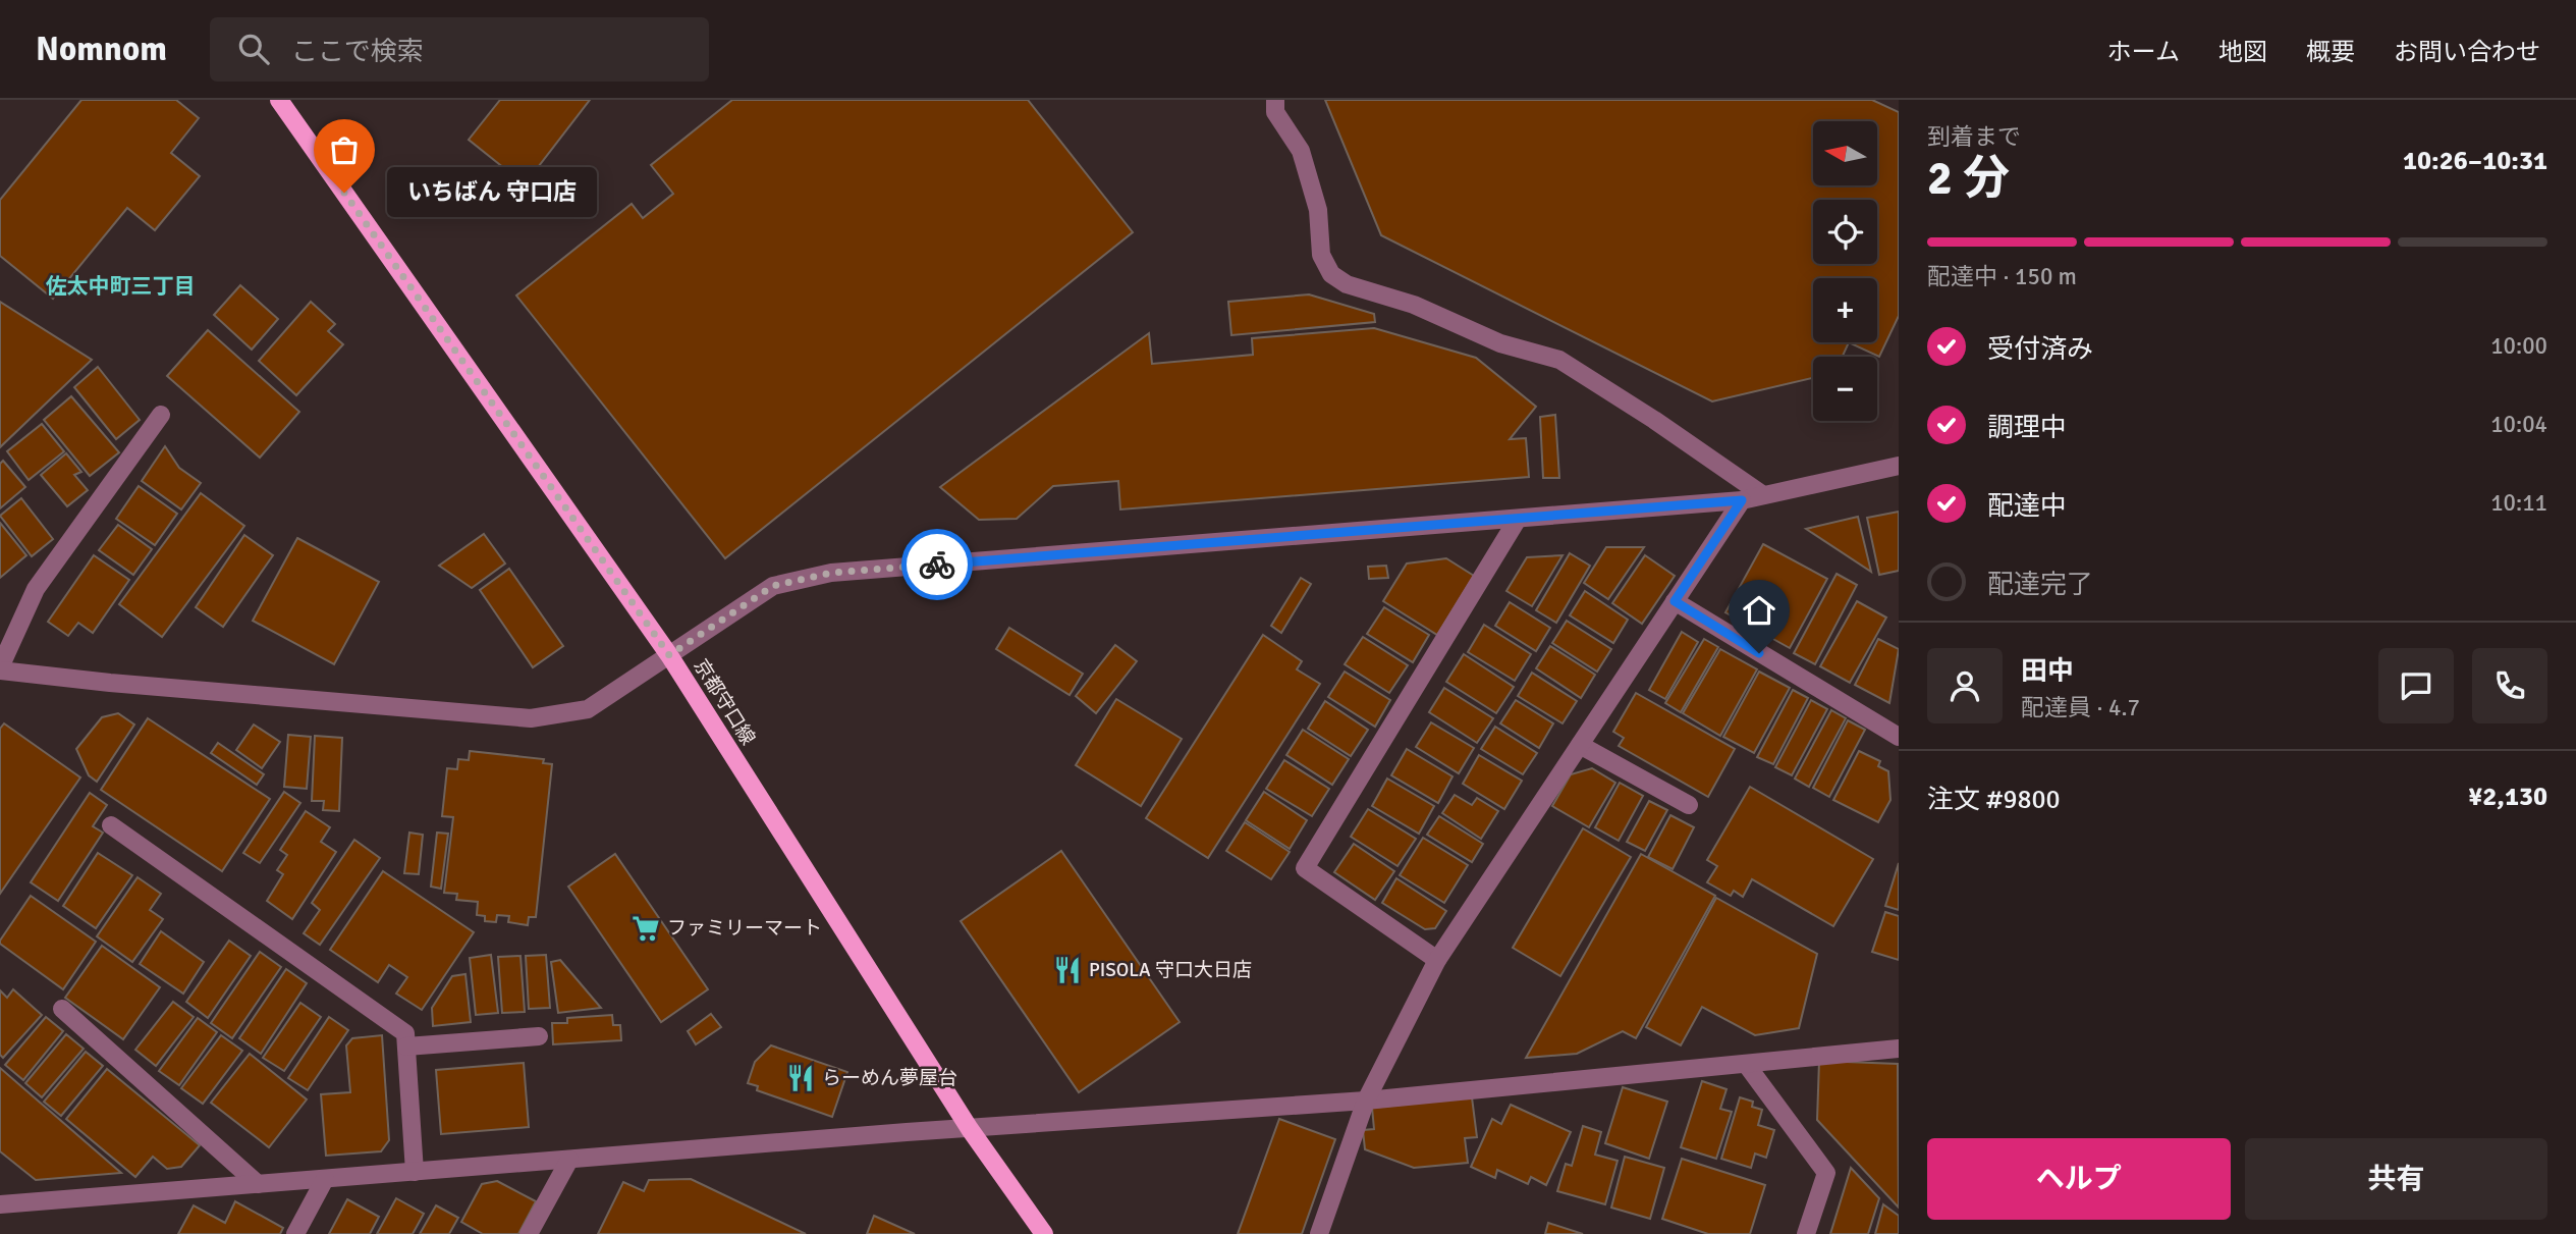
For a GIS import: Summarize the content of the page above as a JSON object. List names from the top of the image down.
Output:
{
  "streets": {
    "main road": ["京都守口線"]
  },
  "districts": ["佐太中町三丁目"],
  "places": {
    "other": ["いちばん 守口店"],
    "supermarket": ["ファミリーマート"],
    "restaurant": ["PISOLA 守口大日店", "らーめん夢屋台"]
  },
  "north": "left",
  "page": {
    "header": "Nomnom",
    "search": "ここで検索",
    "nav": [
      "ホーム",
      "地図",
      "概要",
      "お問い合わせ"
    ],
    "heading": ["2 分", "到着まで", "10:26–10:31"],
    "panel": [
      "田中",
      "配達員 · 4.7",
      "注文 #9800",
      "¥2,130"
    ],
    "map_buttons": ["+", "−"],
    "bubble": "いちばん 守口店",
    "bar": "配達中 · 150 m",
    "list": [
      ["受付済み", "10:00"],
      ["調理中", "10:04"],
      ["配達中", "10:11"],
      "配達完了"
    ],
    "buttons": ["ヘルプ", "共有"]
  }
}
